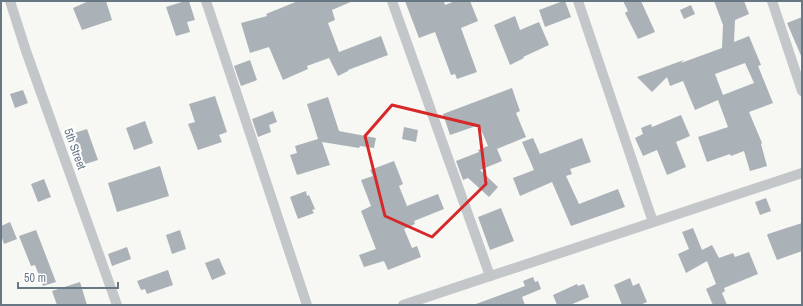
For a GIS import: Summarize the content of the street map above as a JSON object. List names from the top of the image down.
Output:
{
  "streets": {
    "street": ["5th Street"]
  },
  "scale_bar": "50 m"
}
